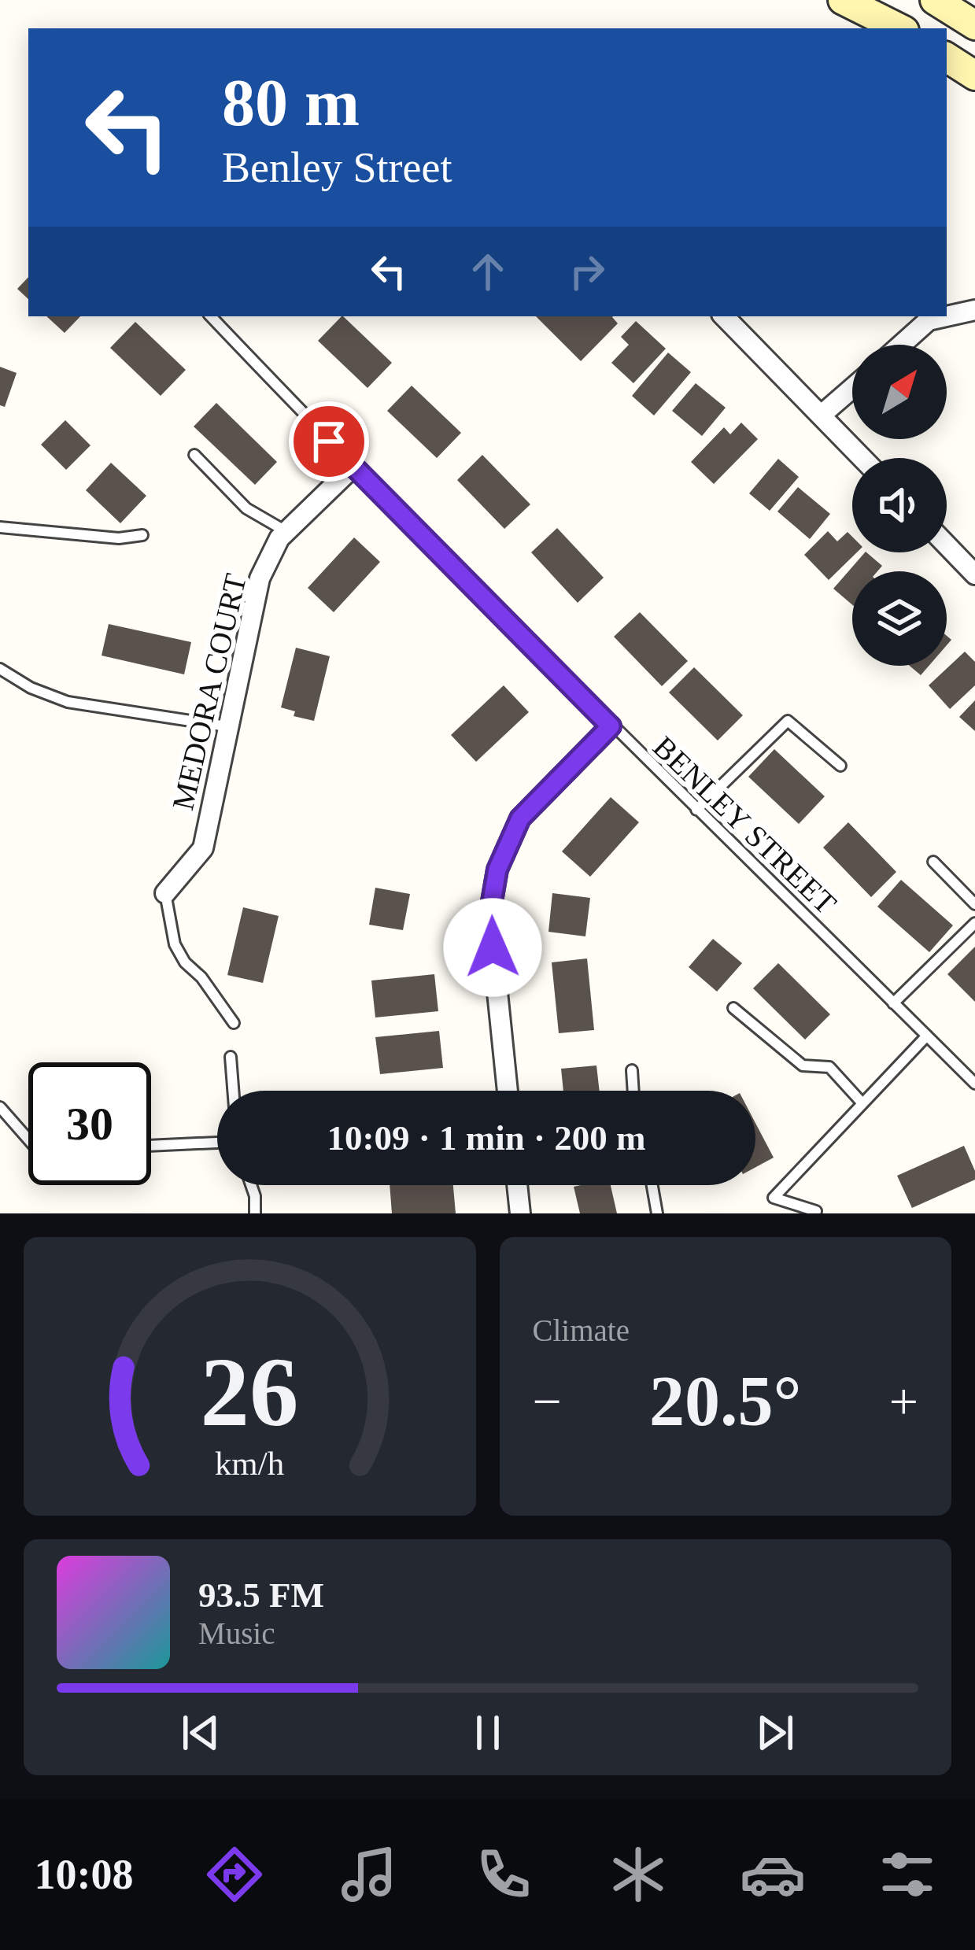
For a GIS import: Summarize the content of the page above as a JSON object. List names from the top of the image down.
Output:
{
  "streets": {
    "street": ["MEDORA COURT"],
    "lane": ["BENLEY STREET"]
  },
  "crossings": [
    ["MEDORA COURT", "BENLEY STREET"]
  ],
  "north": "top right",
  "page": {
    "turn": ["80 m", "Benley Street"],
    "limit": "30",
    "trip": "10:09 · 1 min · 200 m",
    "tile": "Climate",
    "heat": ["−", "20.5°", "+"],
    "song": ["93.5 FM", "Music"],
    "tabs": "10:08",
    "gauge": ["26", "km/h"]
  }
}
